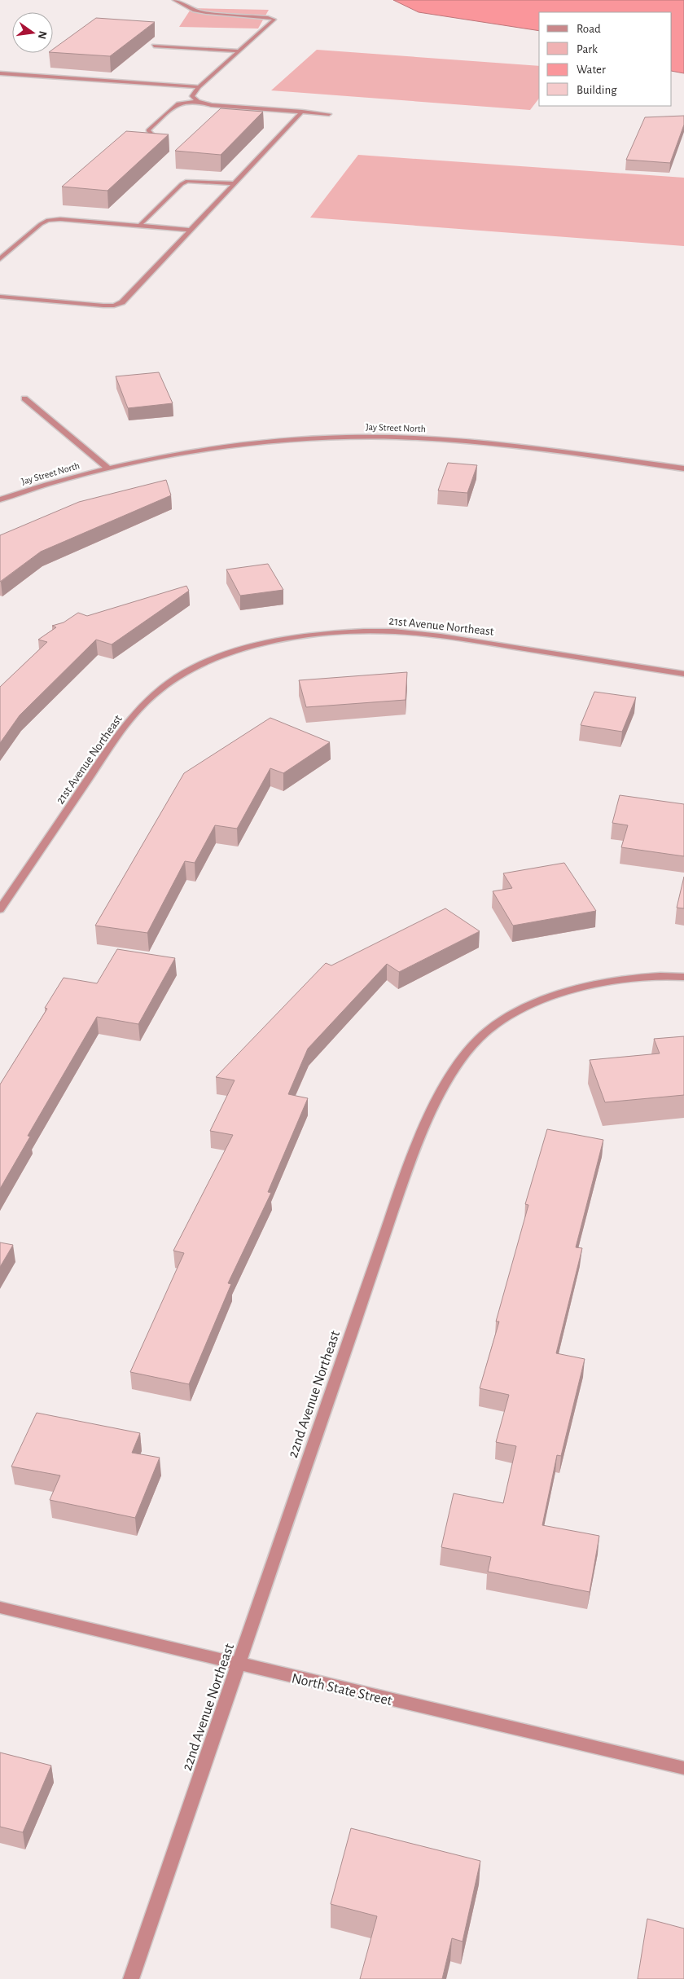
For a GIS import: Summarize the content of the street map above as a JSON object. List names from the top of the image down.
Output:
{
  "streets": {
    "street": [
      "Jay Street North",
      "21st Avenue Northeast",
      "22nd Avenue Northeast",
      "North State Street"
    ]
  },
  "crossings": [
    ["22nd Avenue Northeast", "North State Street"]
  ],
  "legend": [
    "Road",
    "Park",
    "Water",
    "Building"
  ],
  "north": "right"
}
